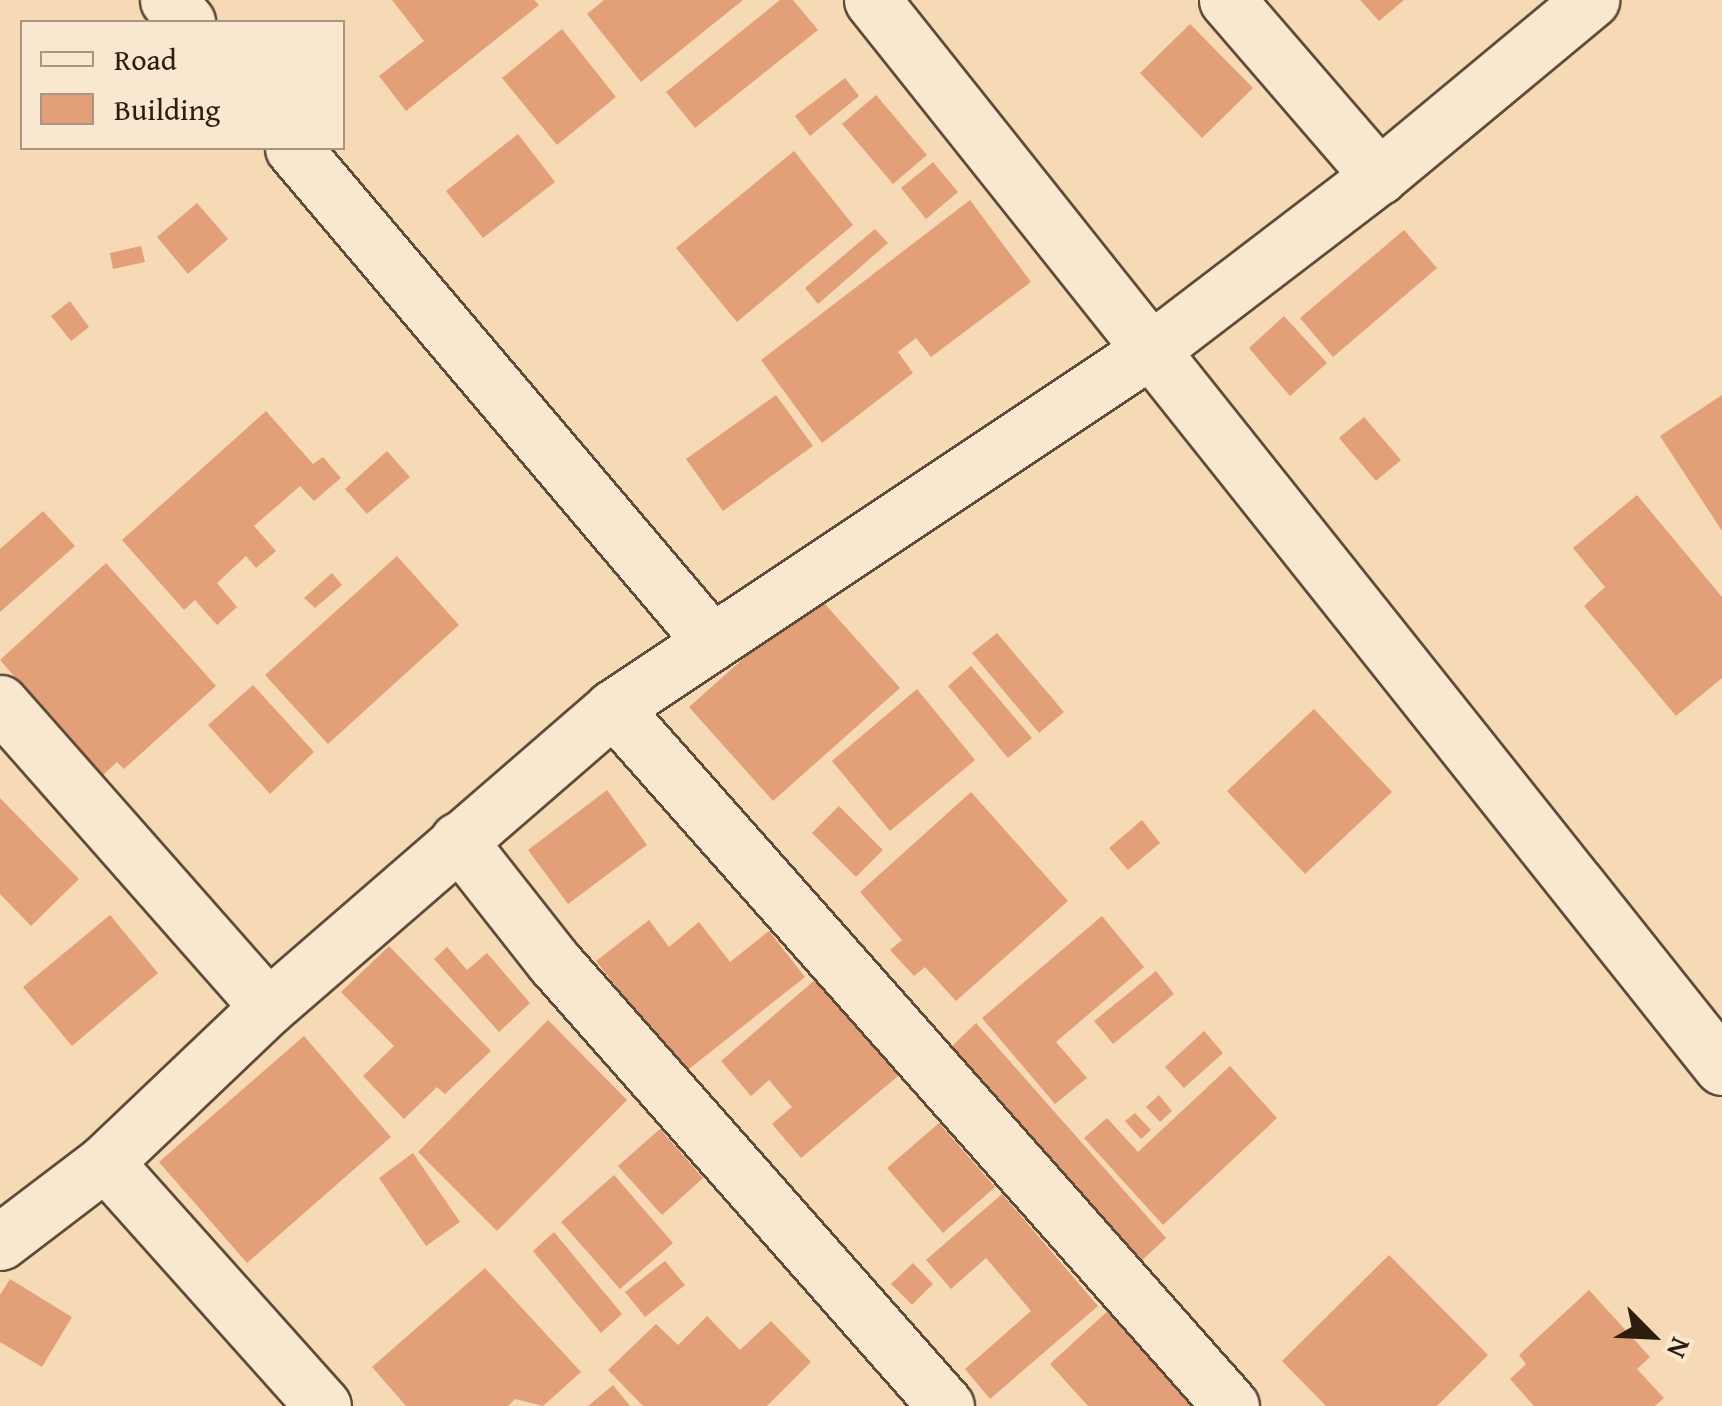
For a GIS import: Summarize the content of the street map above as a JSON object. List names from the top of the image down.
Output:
{
  "legend": ["Road", "Building"],
  "north": "bottom right"
}
